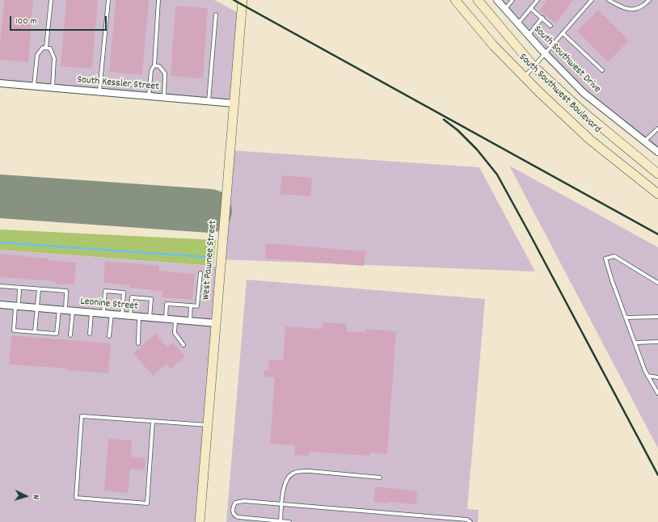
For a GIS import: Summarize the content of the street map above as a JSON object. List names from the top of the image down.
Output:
{
  "streets": {
    "main road": ["South Southwest Boulevard", "West Pawnee Street"],
    "street": ["South Southwest Drive", "South Kessler Street", "Leonine Street"]
  },
  "crossings": [
    ["South Kessler Street", "West Pawnee Street"],
    ["West Pawnee Street", "Leonine Street"]
  ],
  "scale_bar": "100 m",
  "north": "right"
}
